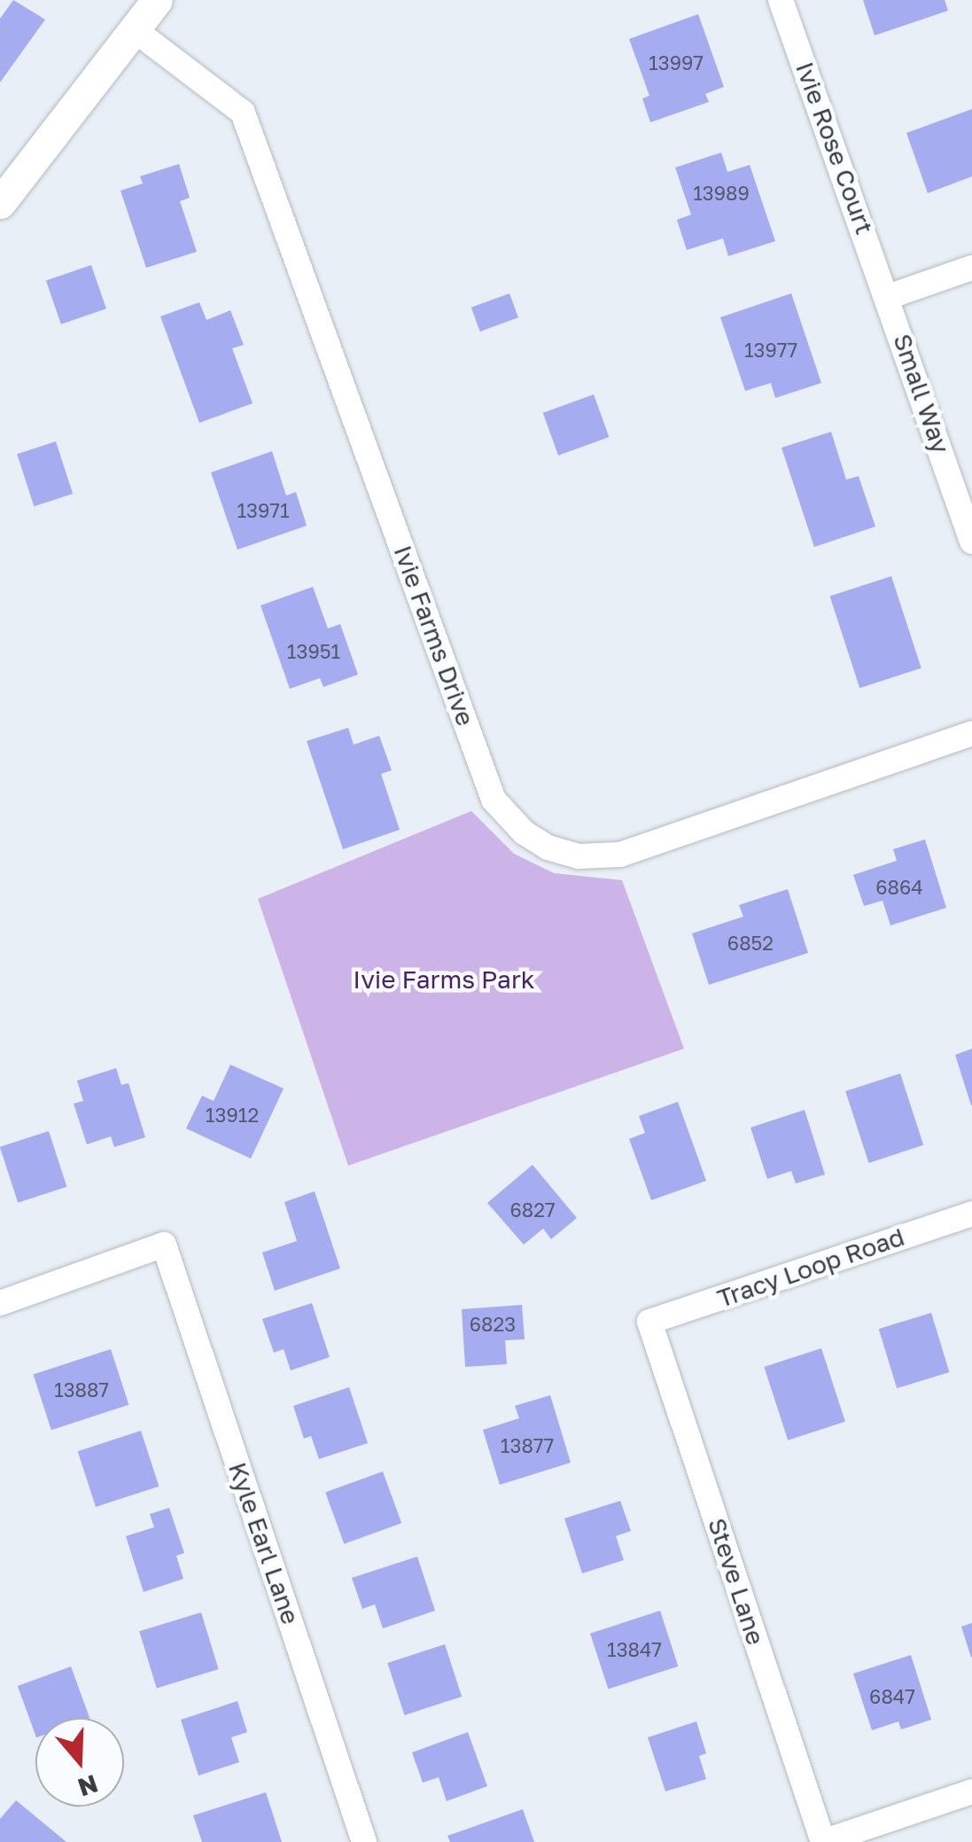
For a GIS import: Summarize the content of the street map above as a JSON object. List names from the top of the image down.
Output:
{
  "streets": {
    "street": [
      "Ivie Rose Court",
      "Small Way",
      "Ivie Farms Drive",
      "Tracy Loop Road",
      "Kyle Earl Lane",
      "Steve Lane"
    ]
  },
  "crossings": [
    ["Ivie Rose Court", "Small Way"],
    ["Tracy Loop Road", "Steve Lane"]
  ],
  "parks": ["Ivie Farms Park"],
  "house_numbers": [
    "13997",
    "13989",
    "13977",
    "13971",
    "13951",
    "6864",
    "6852",
    "13912",
    "6827",
    "6823",
    "13887",
    "13877",
    "13847",
    "6847"
  ],
  "north": "bottom"
}
